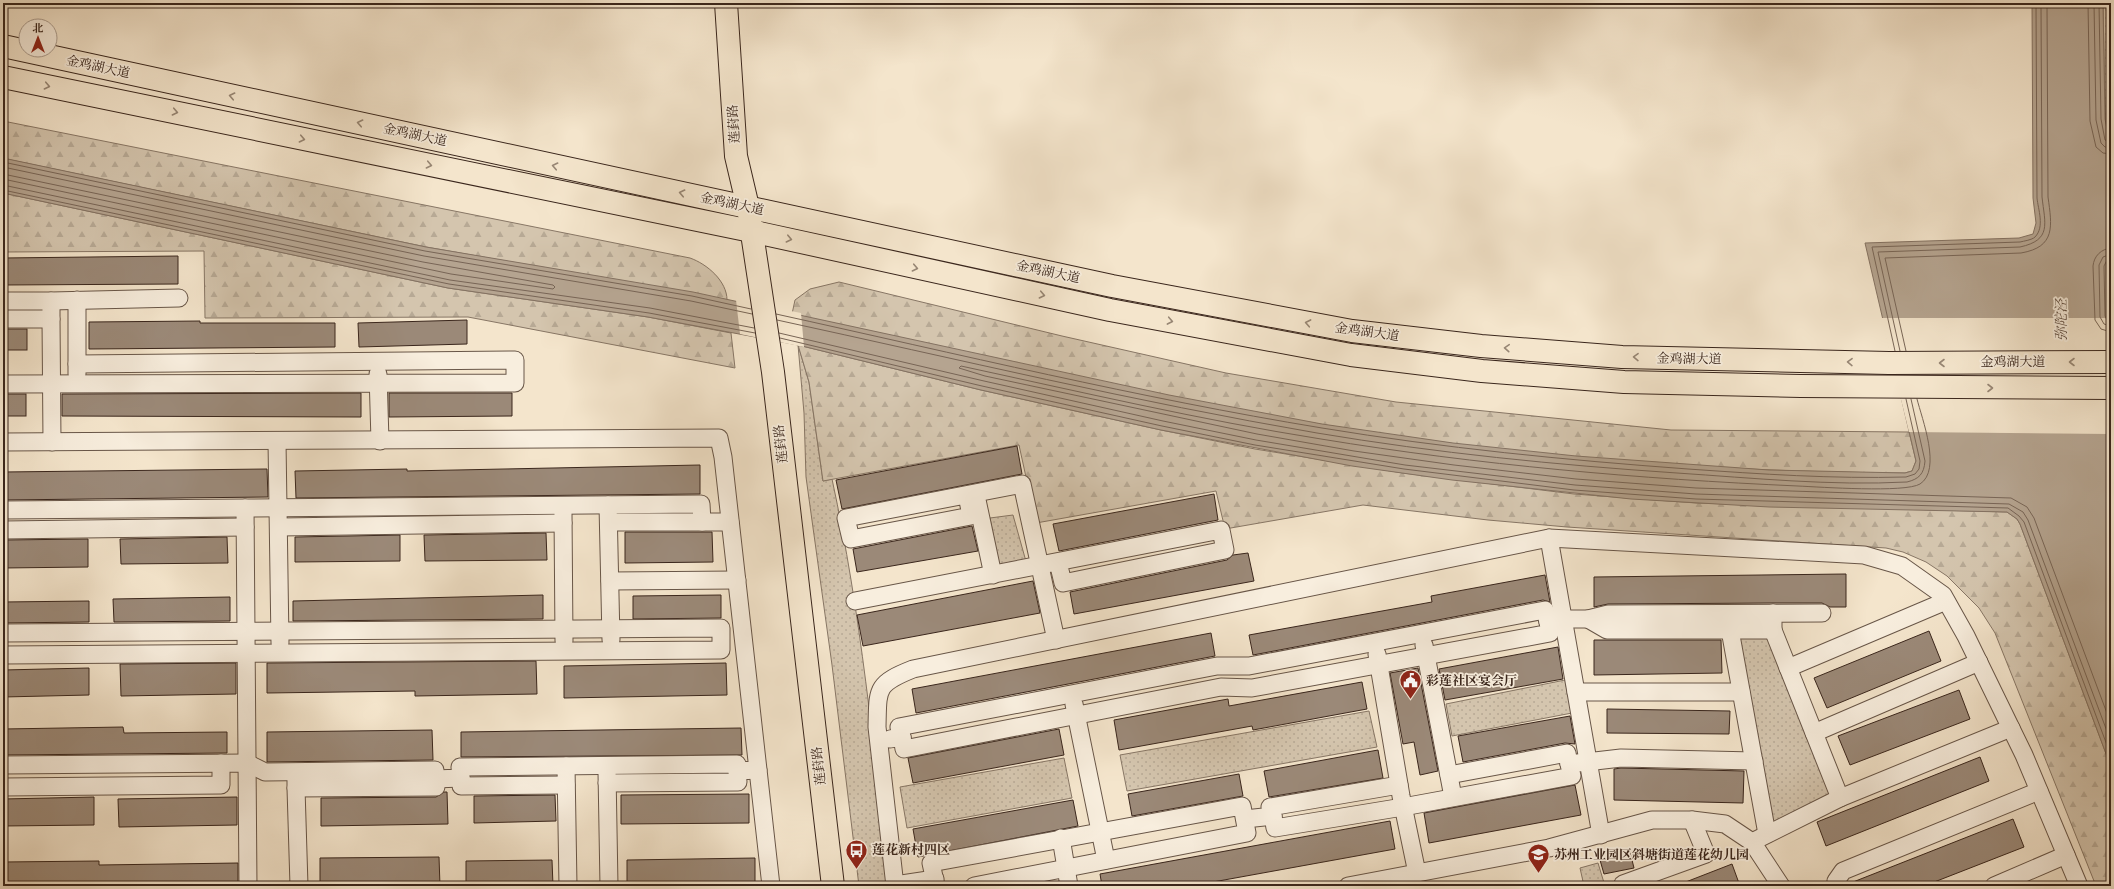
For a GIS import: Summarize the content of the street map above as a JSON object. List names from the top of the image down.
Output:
{
  "streets": {
    "main road": ["金鸡湖大道", "莲葑路"]
  },
  "crossings": [
    ["金鸡湖大道", "莲葑路"]
  ],
  "water": ["弥陀泾"],
  "places": {
    "public building": ["彩莲社区宴会厅"],
    "bus stop": ["莲花新村四区"],
    "school or university": ["苏州工业园区斜塘街道莲花幼儿园"]
  },
  "north": "top"
}
